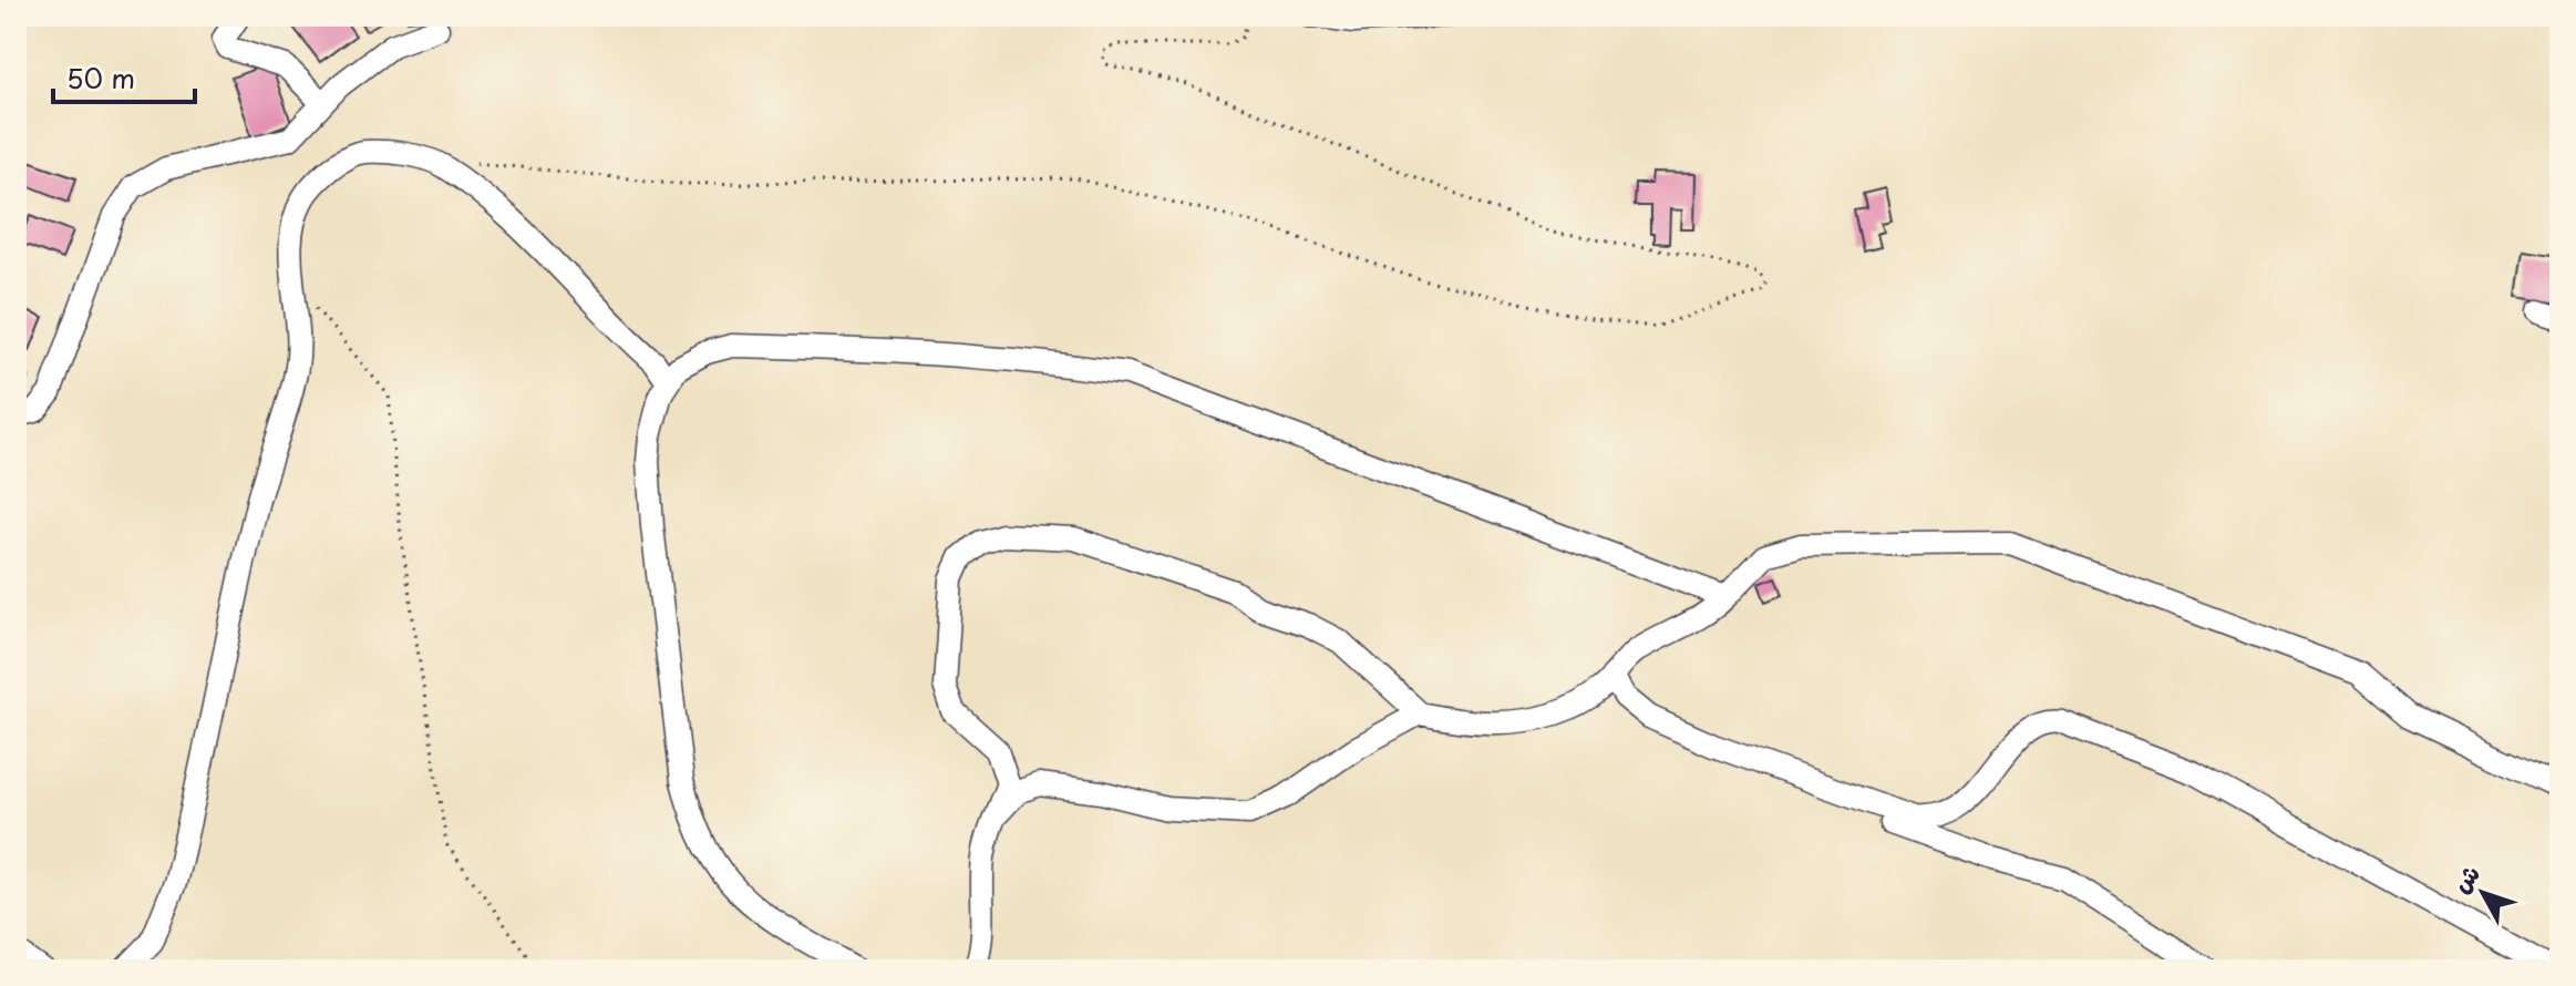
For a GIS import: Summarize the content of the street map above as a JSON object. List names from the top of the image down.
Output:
{
  "scale_bar": "50 m",
  "north": "top left"
}
